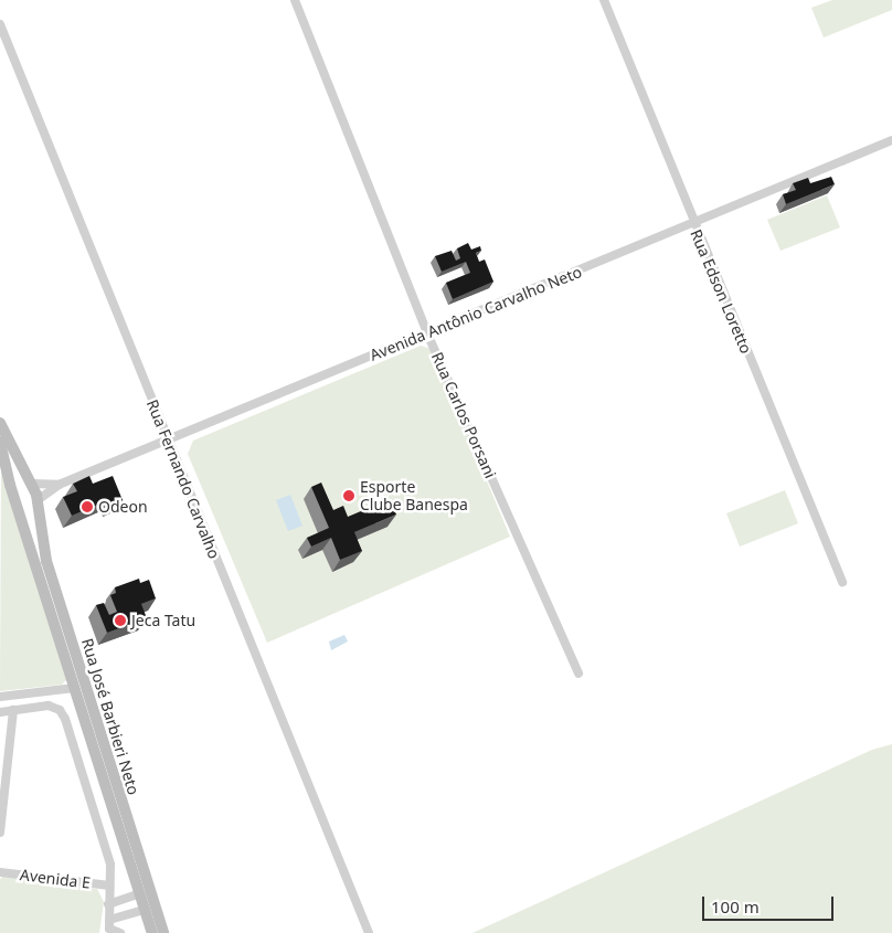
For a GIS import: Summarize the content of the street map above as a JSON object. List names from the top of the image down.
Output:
{
  "streets": {
    "main road": ["Rua José Barbieri Neto"],
    "street": [
      "Rua Edson Loretto",
      "Avenida Antônio Carvalho Neto",
      "Rua Carlos Porsani",
      "Rua Fernando Carvalho",
      "Avenida E"
    ]
  },
  "crossings": [
    ["Rua Edson Loretto", "Avenida Antônio Carvalho Neto"],
    ["Avenida Antônio Carvalho Neto", "Rua Carlos Porsani"],
    ["Avenida Antônio Carvalho Neto", "Rua Fernando Carvalho"]
  ],
  "places": ["Esporte Clube Banespa", "Odeon", "Jeca Tatu"],
  "scale_bar": "100 m"
}
